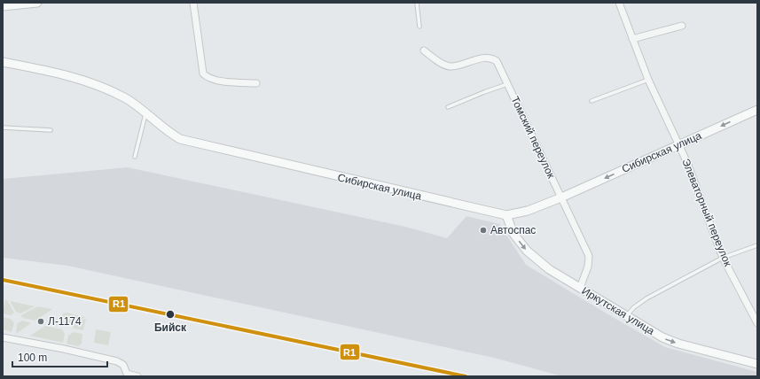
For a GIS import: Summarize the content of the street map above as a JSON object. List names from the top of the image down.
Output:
{
  "streets": {
    "street": [
      "Томский переулок",
      "Сибирская улица",
      "Элеваторный переулок",
      "Иркутская улица"
    ]
  },
  "crossings": [
    ["Томский переулок", "Сибирская улица"],
    ["Томский переулок", "Иркутская улица"],
    ["Сибирская улица", "Элеваторный переулок"],
    ["Сибирская улица", "Иркутская улица"]
  ],
  "one_way": ["Иркутская улица"],
  "places": ["Автоспас", "Бийск", "Л-1174"],
  "lines": ["transit line R1"],
  "scale_bar": "100 m"
}
